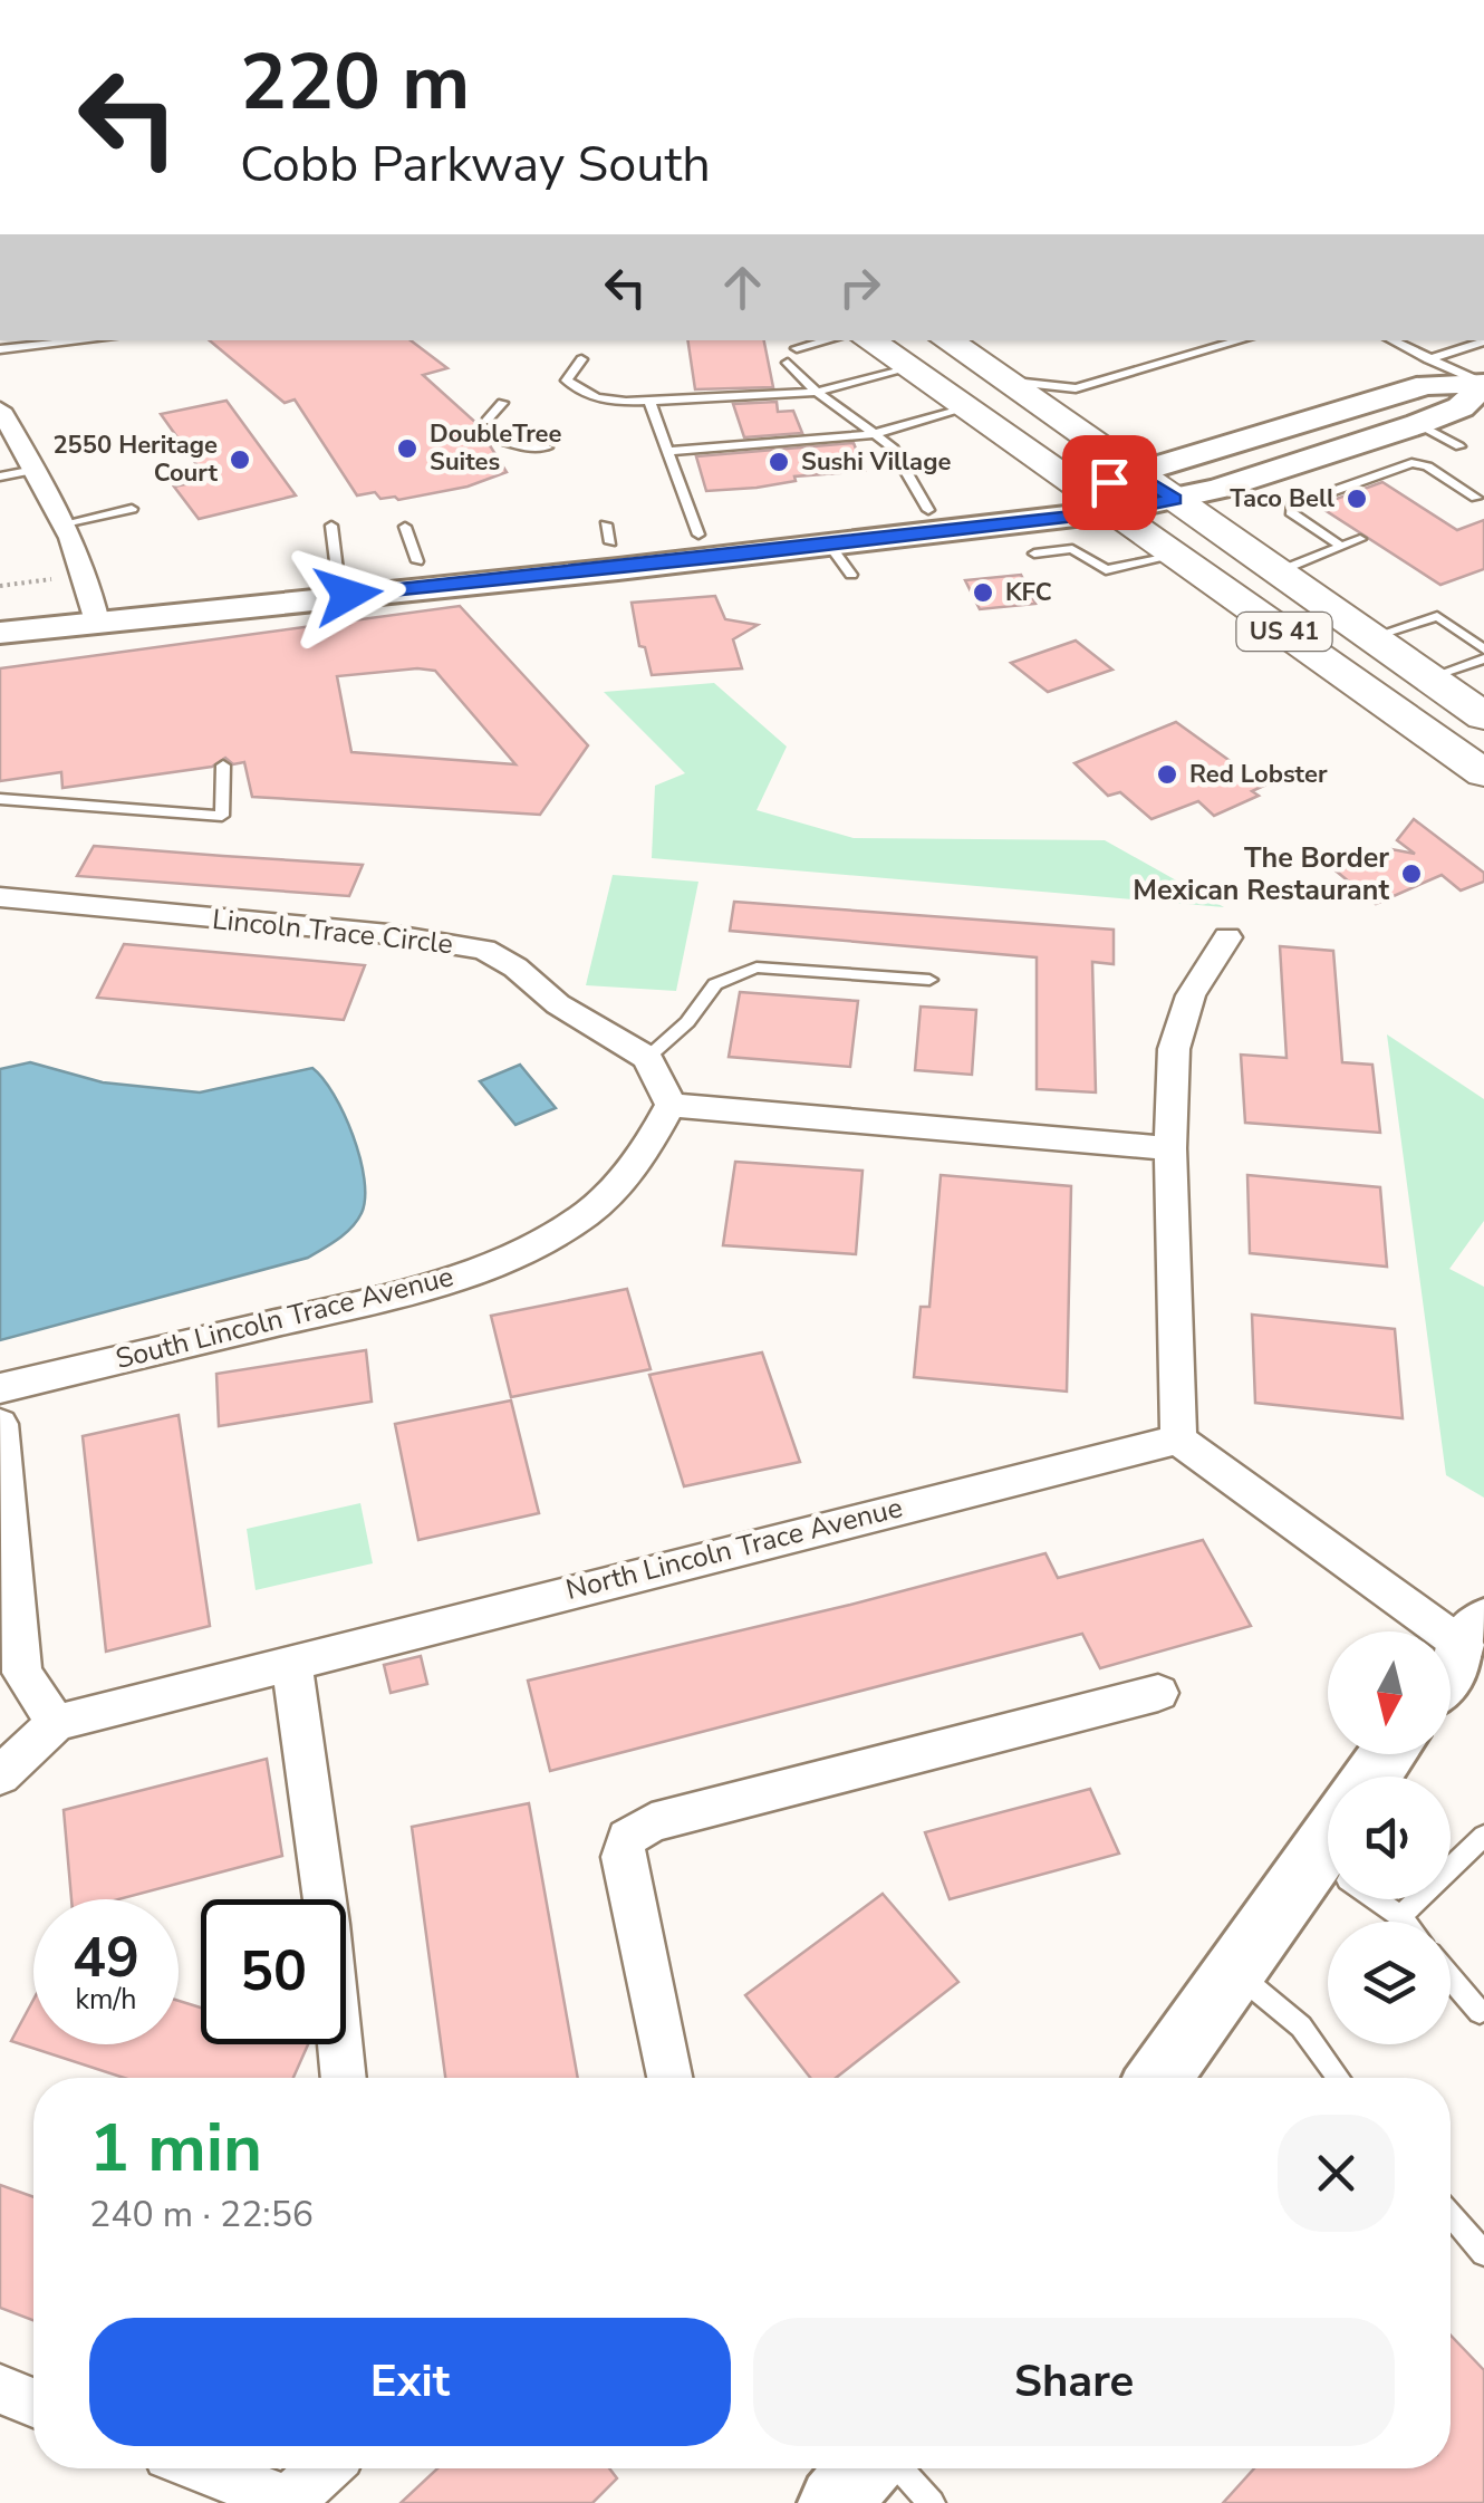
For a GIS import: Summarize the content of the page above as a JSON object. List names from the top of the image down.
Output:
{
  "streets": {
    "main road": ["US 41"],
    "street": ["Lincoln Trace Circle", "South Lincoln Trace Avenue", "North Lincoln Trace Avenue"]
  },
  "places": [
    "DoubleTree Suites",
    "2550 Heritage Court",
    "Sushi Village",
    "Taco Bell",
    "KFC",
    "Red Lobster",
    "The Border Mexican Restaurant"
  ],
  "north": "bottom",
  "page": {
    "turn": ["220 m", "Cobb Parkway South"],
    "speed": "49 km/h",
    "limit": "50",
    "heading": ["1 min", "240 m · 22:56"],
    "buttons": ["Exit", "Share"]
  }
}
